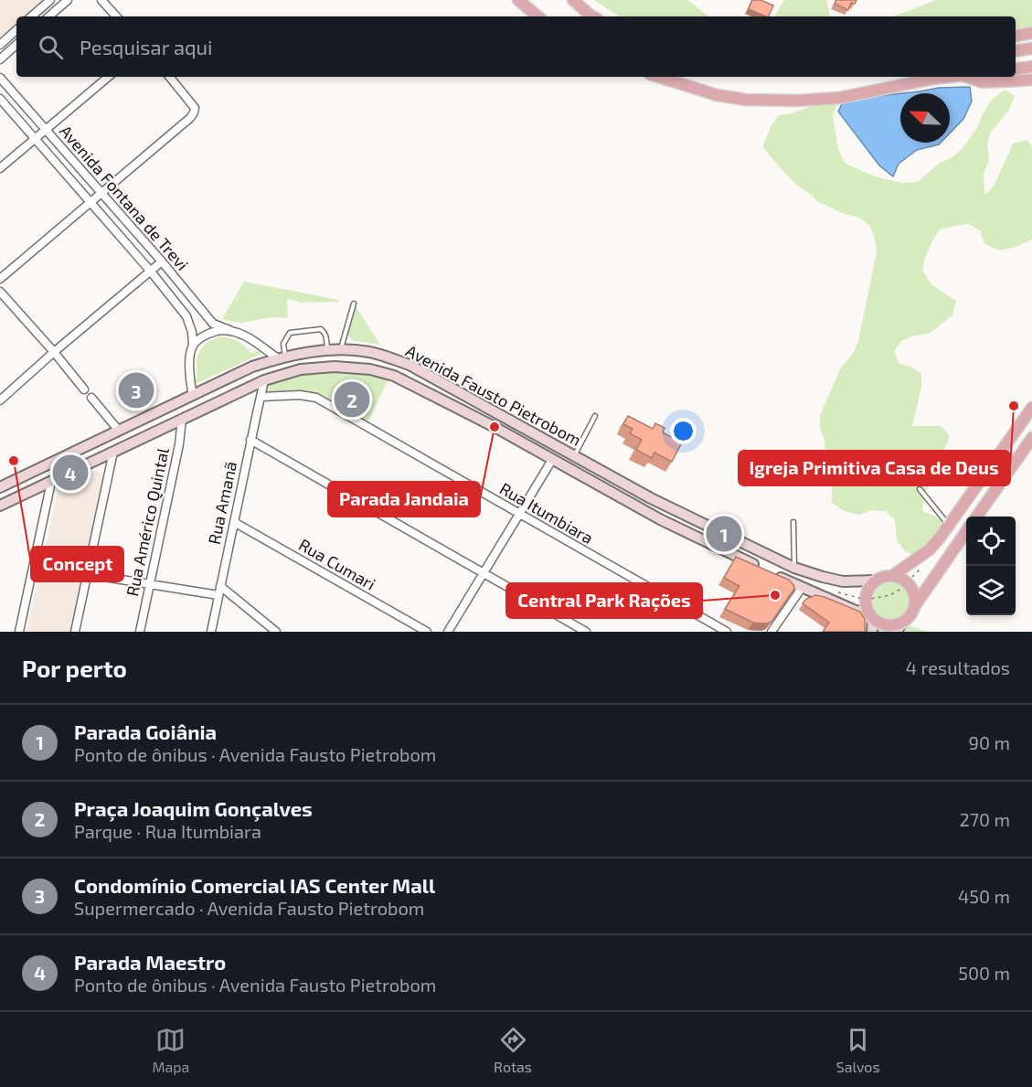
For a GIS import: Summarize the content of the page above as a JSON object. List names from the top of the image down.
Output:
{
  "streets": {
    "main road": ["Avenida Fausto Pietrobom"],
    "street": [
      "Avenida Fontana de Trevi",
      "Rua Amanã",
      "Rua Itumbiara",
      "Rua Américo Quintal",
      "Rua Cumari"
    ]
  },
  "crossings": [
    ["Avenida Fontana de Trevi", "Avenida Fausto Pietrobom"],
    ["Avenida Fausto Pietrobom", "Rua Amanã"],
    ["Avenida Fausto Pietrobom", "Rua Américo Quintal"],
    ["Rua Amanã", "Rua Itumbiara"],
    ["Rua Amanã", "Rua Cumari"]
  ],
  "places": [
    "Igreja Primitiva Casa de Deus",
    "Parada Jandaia",
    "Concept",
    "Central Park Rações"
  ],
  "north": "top left",
  "page": {
    "search": "Pesquisar aqui",
    "pins": [
      "3",
      "2",
      "4",
      "1"
    ],
    "heading": ["Por perto", "4 resultados"],
    "list": [
      {
        "mark": "1",
        "name": "Parada Goiânia",
        "note": "Ponto de ônibus · Avenida Fausto Pietrobom",
        "value": "90 m"
      },
      {
        "mark": "2",
        "name": "Praça Joaquim Gonçalves",
        "note": "Parque · Rua Itumbiara",
        "value": "270 m"
      },
      {
        "mark": "3",
        "name": "Condomínio Comercial IAS Center Mall",
        "note": "Supermercado · Avenida Fausto Pietrobom",
        "value": "450 m"
      },
      {
        "mark": "4",
        "name": "Parada Maestro",
        "note": "Ponto de ônibus · Avenida Fausto Pietrobom",
        "value": "500 m"
      }
    ],
    "nav": ["Mapa", "Rotas", "Salvos"]
  }
}
